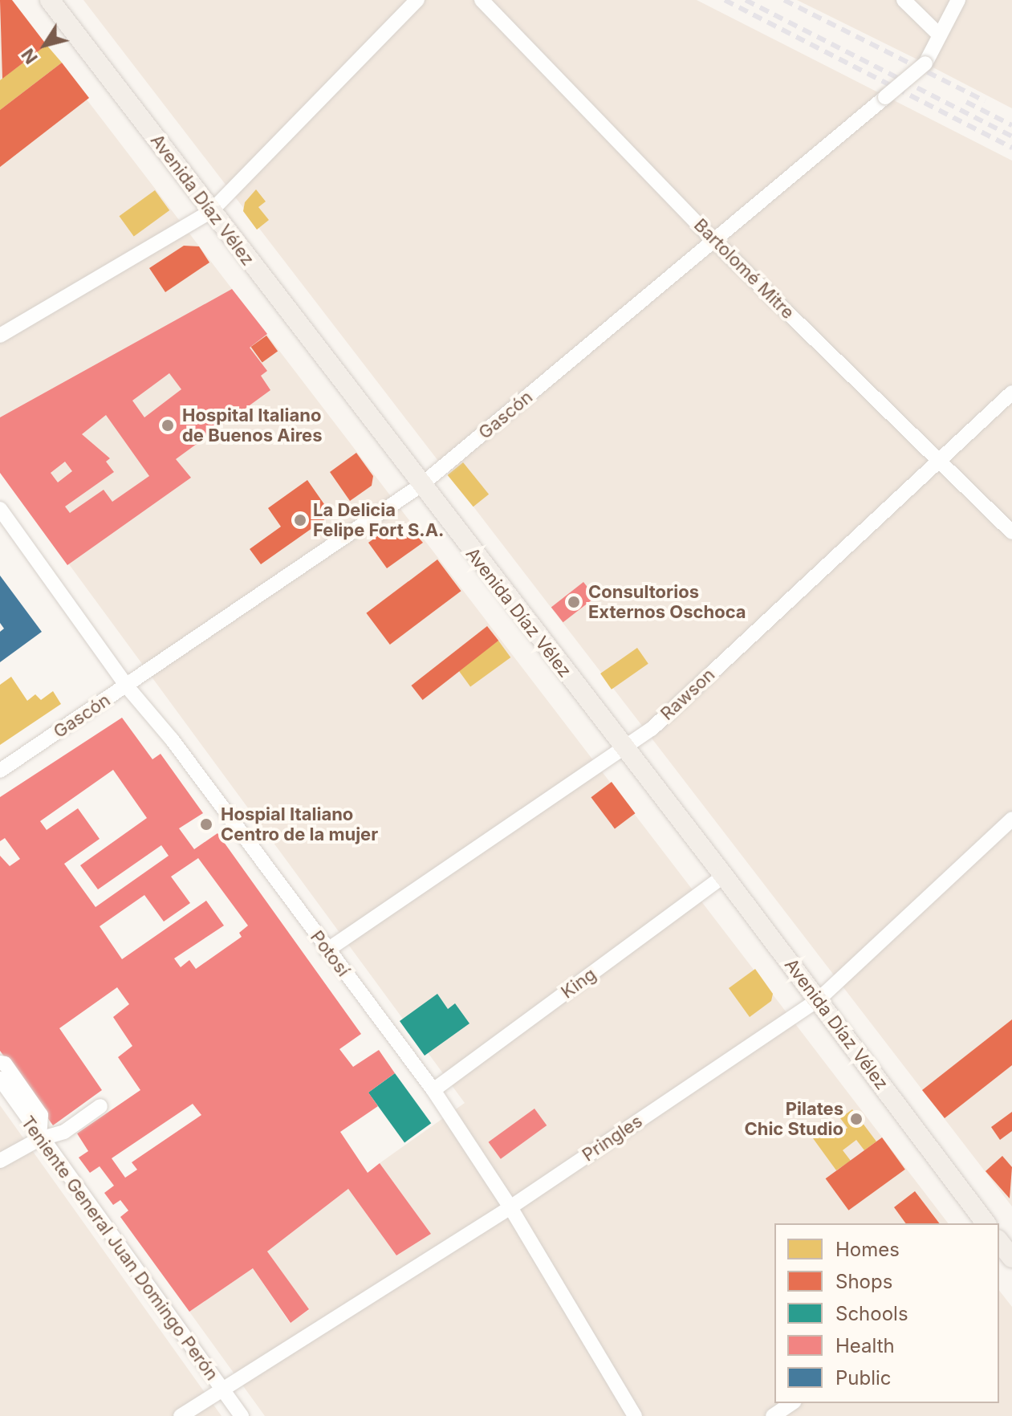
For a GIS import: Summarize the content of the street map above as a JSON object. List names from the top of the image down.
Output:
{
  "streets": {
    "main road": ["Avenida Díaz Vélez"],
    "street": [
      "Bartolomé Mitre",
      "Gascón",
      "Rawson",
      "Potosí",
      "King",
      "Pringles",
      "Teniente General Juan Domingo Perón"
    ]
  },
  "crossings": [
    ["Avenida Díaz Vélez", "Gascón"],
    ["Avenida Díaz Vélez", "Rawson"],
    ["Avenida Díaz Vélez", "King"],
    ["Avenida Díaz Vélez", "Pringles"],
    ["Bartolomé Mitre", "Gascón"],
    ["Bartolomé Mitre", "Rawson"],
    ["Gascón", "Potosí"],
    ["Rawson", "Potosí"],
    ["Potosí", "King"],
    ["Potosí", "Pringles"],
    ["Pringles", "Teniente General Juan Domingo Perón"]
  ],
  "places": [
    "Hospital Italiano de Buenos Aires",
    "La Delicia Felipe Fort S.A.",
    "Consultorios Externos Oschoca",
    "Hospial Italiano Centro de la mujer",
    "Pilates Chic Studio"
  ],
  "legend": [
    "Homes",
    "Shops",
    "Schools",
    "Health",
    "Public"
  ],
  "north": "bottom left"
}
